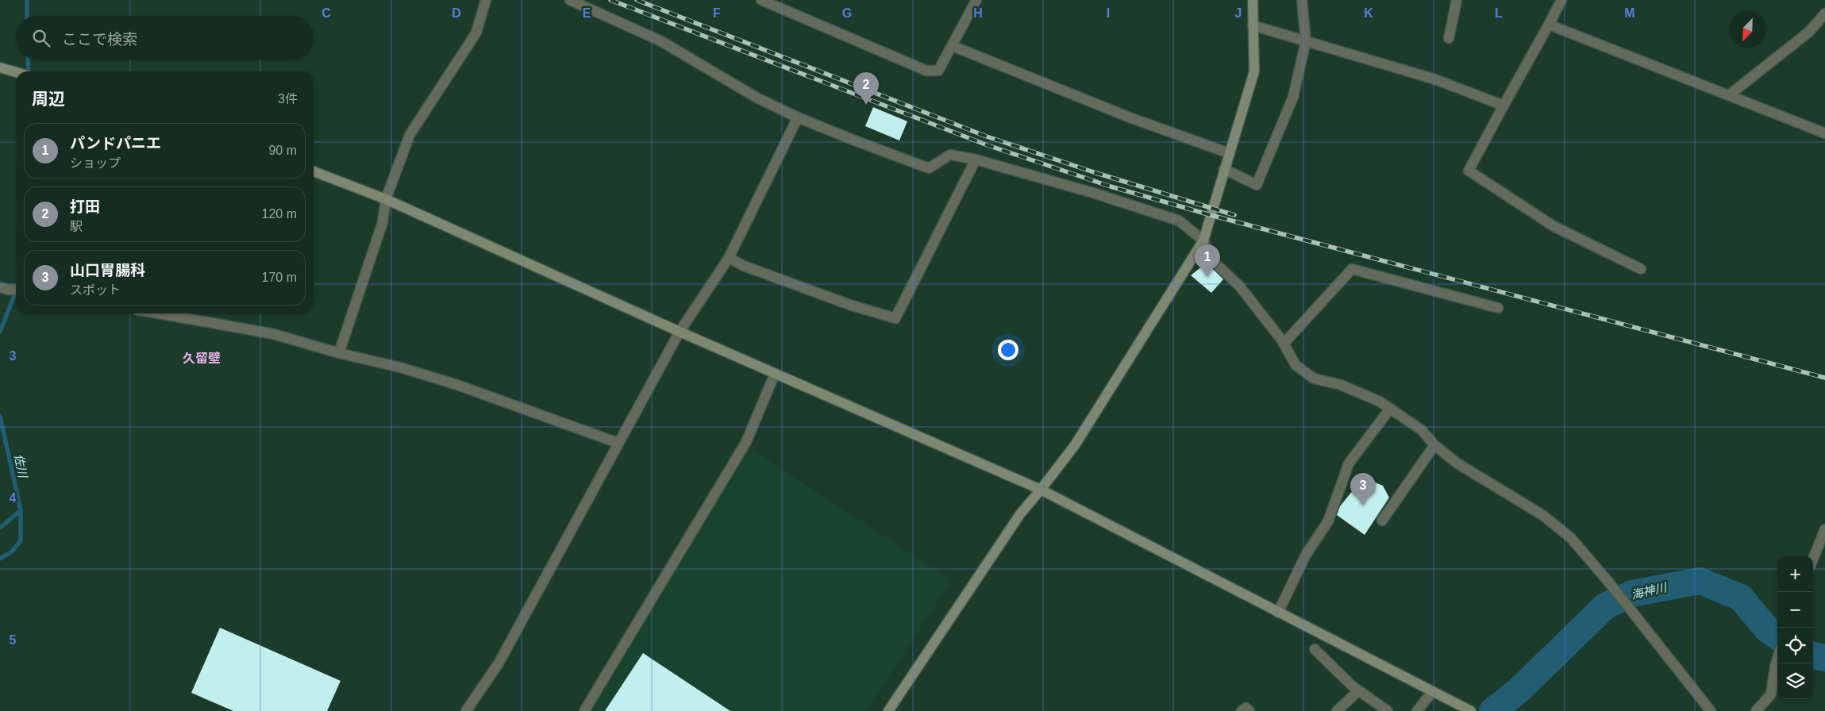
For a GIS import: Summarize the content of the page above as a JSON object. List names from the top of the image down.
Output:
{
  "districts": ["久留壁"],
  "water": ["佐川", "海神川"],
  "north": "bottom left",
  "page": {
    "search": "ここで検索",
    "heading": ["周辺", "3件"],
    "pins": ["2", "1", "3"],
    "list": [
      {
        "mark": "1",
        "name": "パンドパニエ",
        "note": "ショップ",
        "value": "90 m"
      },
      {
        "mark": "2",
        "name": "打田",
        "note": "駅",
        "value": "120 m"
      },
      {
        "mark": "3",
        "name": "山口胃腸科",
        "note": "スポット",
        "value": "170 m"
      }
    ],
    "map_buttons": ["+", "−"]
  },
  "grid": {
    "columns": [
      "C",
      "D",
      "E",
      "F",
      "G",
      "H",
      "I",
      "J",
      "K",
      "L",
      "M"
    ],
    "rows": ["3", "4", "5"]
  }
}
